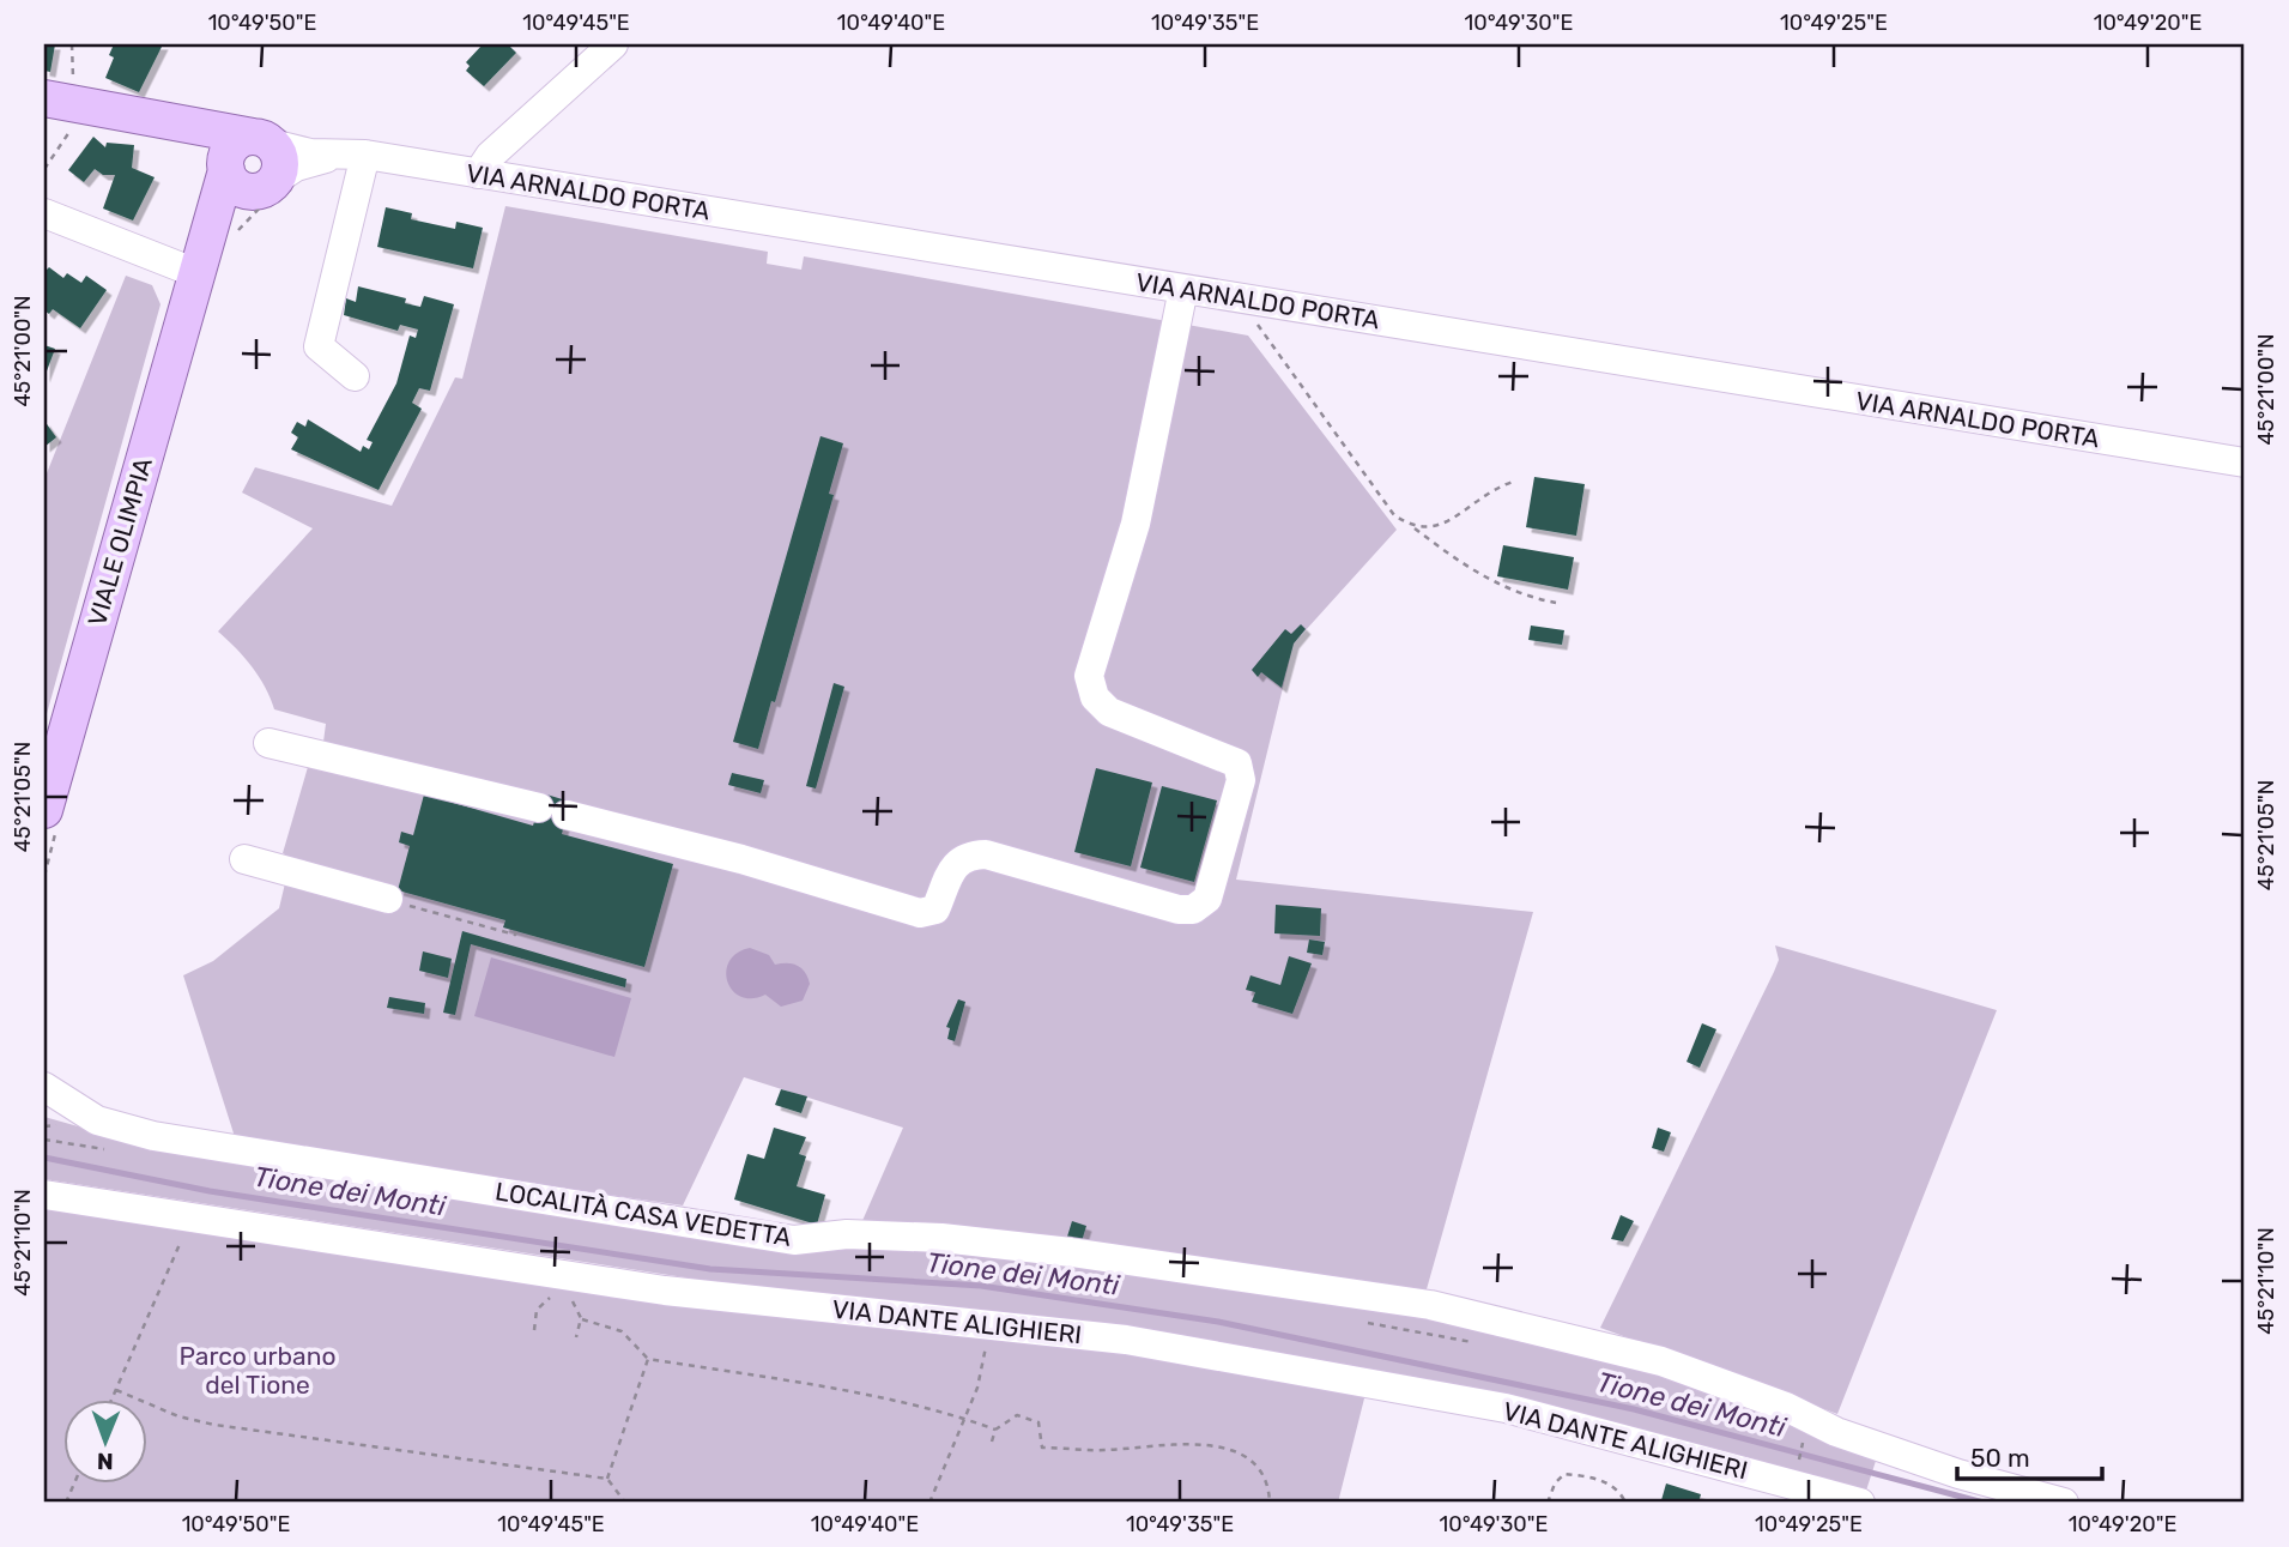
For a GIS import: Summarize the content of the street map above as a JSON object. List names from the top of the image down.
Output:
{
  "streets": {
    "main road": ["VIA ARNALDO PORTA", "VIALE OLIMPIA"],
    "street": ["LOCALITÀ CASA VEDETTA", "VIA DANTE ALIGHIERI"]
  },
  "crossings": [
    ["VIA ARNALDO PORTA", "VIALE OLIMPIA"]
  ],
  "water": ["Tione dei Monti"],
  "parks": ["Parco urbano del Tione"],
  "scale_bar": "50 m",
  "north": "bottom",
  "coordinates": [
    "10°49'50\"E",
    "10°49'45\"E",
    "10°49'40\"E",
    "10°49'35\"E",
    "10°49'30\"E",
    "10°49'25\"E",
    "10°49'20\"E",
    "45°21'00\"N",
    "45°21'05\"N",
    "45°21'10\"N"
  ]
}
